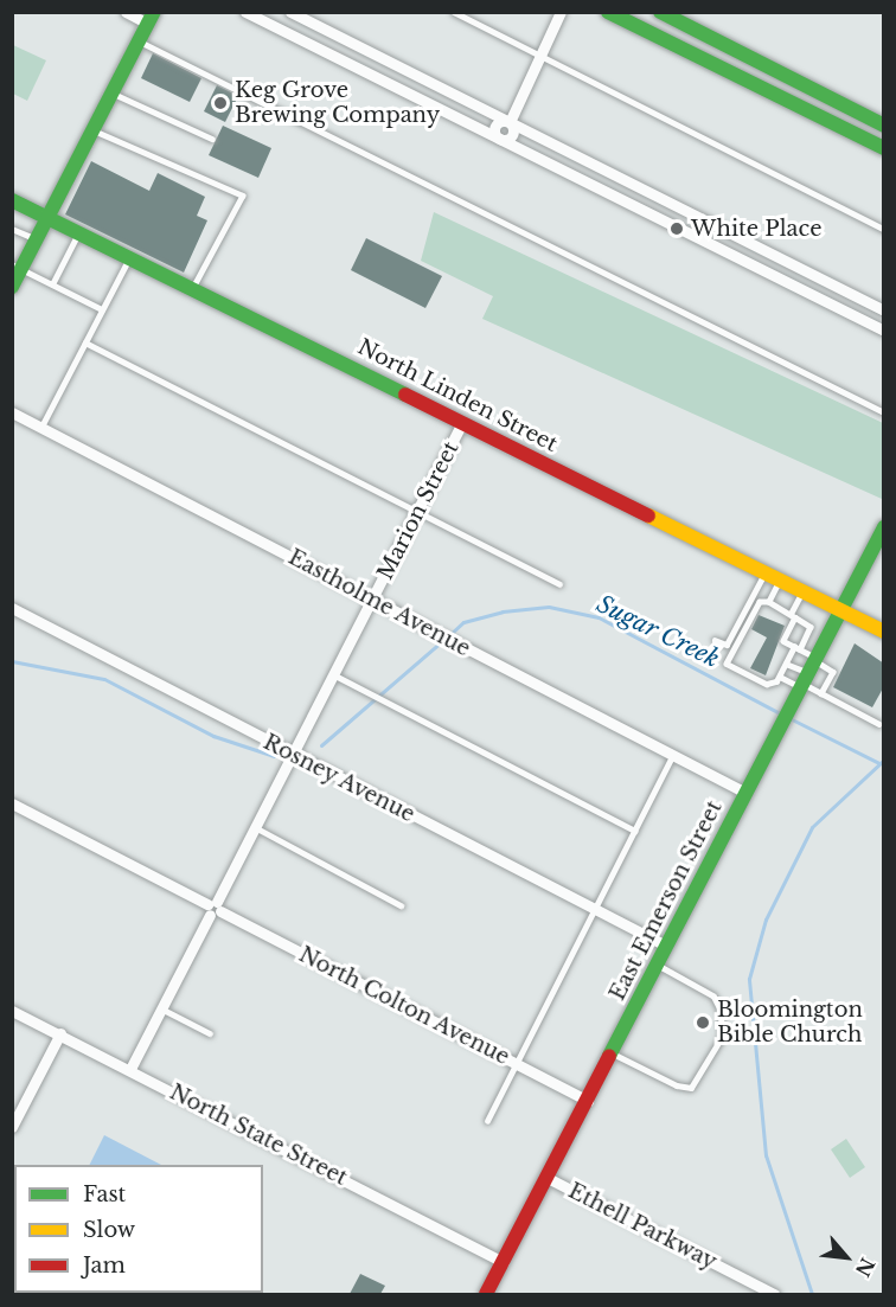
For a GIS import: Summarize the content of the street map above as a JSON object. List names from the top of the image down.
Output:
{
  "streets": {
    "street": [
      "North Linden Street",
      "Marion Street",
      "Eastholme Avenue",
      "Rosney Avenue",
      "East Emerson Street",
      "North Colton Avenue",
      "North State Street",
      "Ethell Parkway"
    ]
  },
  "crossings": [
    ["North Linden Street", "Marion Street"],
    ["North Linden Street", "East Emerson Street"],
    ["Marion Street", "Eastholme Avenue"],
    ["Marion Street", "Rosney Avenue"],
    ["Marion Street", "North Colton Avenue"],
    ["Marion Street", "North State Street"],
    ["Eastholme Avenue", "East Emerson Street"],
    ["Rosney Avenue", "East Emerson Street"],
    ["East Emerson Street", "North Colton Avenue"],
    ["East Emerson Street", "North State Street"],
    ["East Emerson Street", "Ethell Parkway"]
  ],
  "water": ["Sugar Creek"],
  "places": ["Keg Grove Brewing Company", "White Place", "Bloomington Bible Church"],
  "legend": ["Fast", "Slow", "Jam"],
  "north": "bottom right"
}
